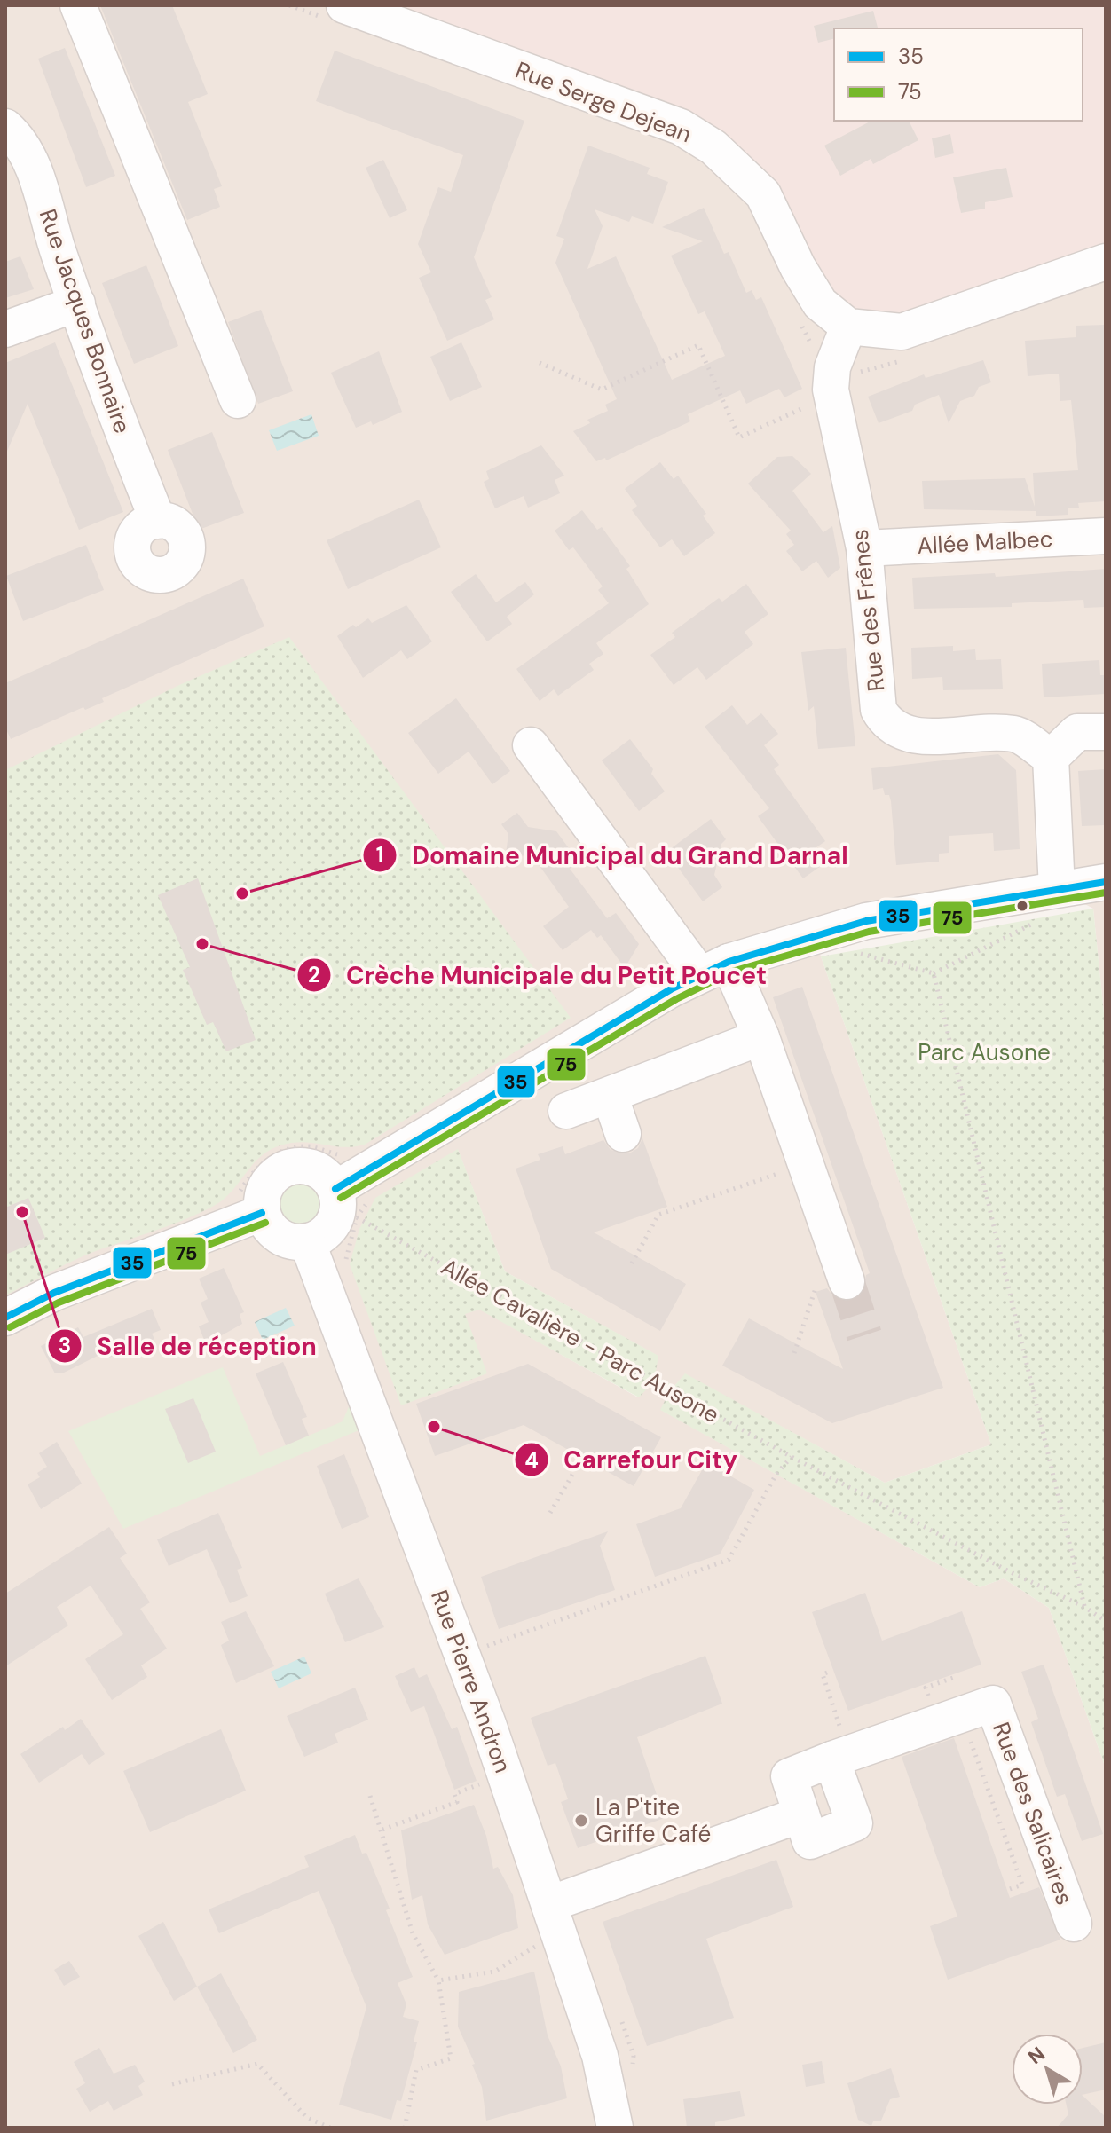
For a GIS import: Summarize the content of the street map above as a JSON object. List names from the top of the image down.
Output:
{
  "streets": {
    "street": [
      "Rue Serge Dejean",
      "Rue Jacques Bonnaire",
      "Allée Malbec",
      "Rue des Frênes",
      "Rue Pierre Andron",
      "Rue des Salicaires"
    ],
    "path": ["Allée Cavalière - Parc Ausone"]
  },
  "crossings": [
    ["Rue Serge Dejean", "Rue des Frênes"],
    ["Allée Malbec", "Rue des Frênes"]
  ],
  "parks": ["Parc Ausone"],
  "places": [
    "Domaine Municipal du Grand Darnal",
    "Crèche Municipale du Petit Poucet",
    "Salle de réception",
    "Carrefour City",
    "La P'tite Griffe Café"
  ],
  "lines": ["transit line 35", "transit line 75"],
  "legend": ["35", "75"],
  "north": "top left"
}
